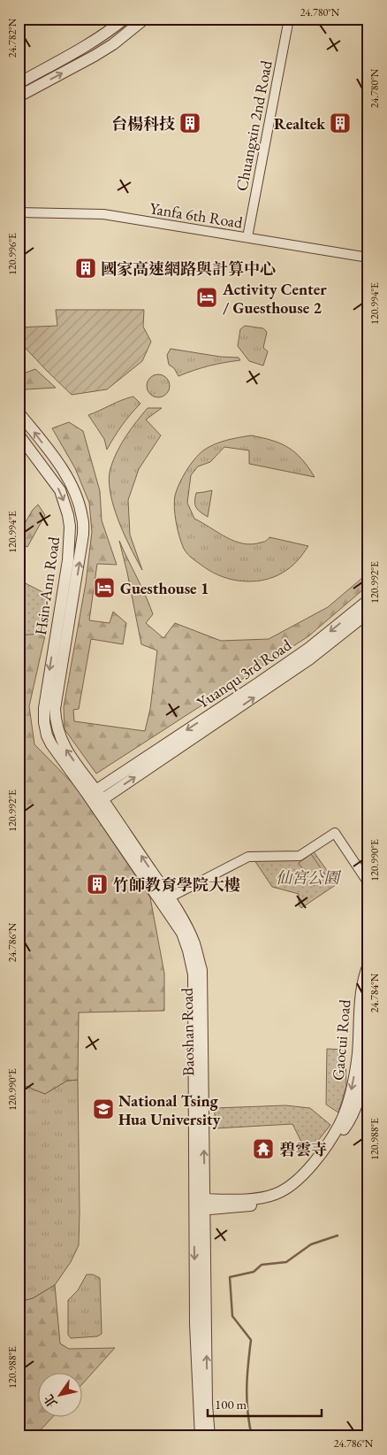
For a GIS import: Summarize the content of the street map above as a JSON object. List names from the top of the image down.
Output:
{
  "streets": {
    "street": [
      "Chuangxin 2nd Road",
      "Yanfa 6th Road",
      "Hsin-Ann Road",
      "Yuanqu 3rd Road",
      "Baoshan Road",
      "Gaocui Road"
    ]
  },
  "crossings": [
    ["Chuangxin 2nd Road", "Yanfa 6th Road"],
    ["Hsin-Ann Road", "Yuanqu 3rd Road"],
    ["Hsin-Ann Road", "Baoshan Road"],
    ["Yuanqu 3rd Road", "Baoshan Road"],
    ["Baoshan Road", "Gaocui Road"]
  ],
  "parks": ["仙宮公園"],
  "places": {
    "building": [
      "台楊科技",
      "Realtek",
      "國家高速網路與計算中心",
      "竹師教育學院大樓"
    ],
    "hotel": ["Activity Center / Guesthouse 2", "Guesthouse 1"],
    "school or university": ["National Tsing Hua University"],
    "temple": ["碧雲寺"]
  },
  "scale_bar": "100 m",
  "north": "bottom left",
  "coordinates": [
    "24.780°N",
    "24.782°N",
    "120.996°E",
    "120.994°E",
    "120.992°E",
    "120.990°E",
    "24.786°N",
    "24.784°N",
    "120.988°E"
  ]
}
